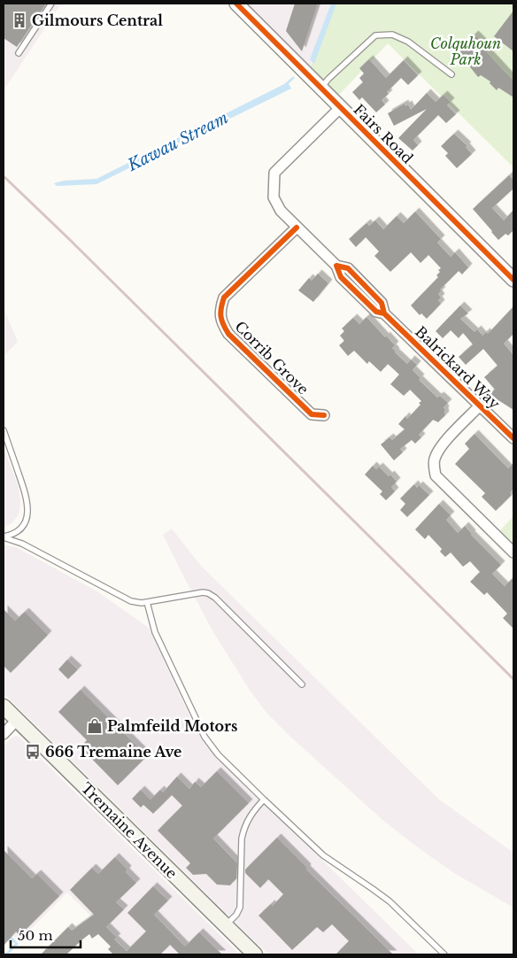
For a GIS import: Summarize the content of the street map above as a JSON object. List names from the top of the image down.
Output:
{
  "streets": {
    "main road": ["Tremaine Avenue"],
    "street": ["Fairs Road", "Corrib Grove", "Balrickard Way"]
  },
  "crossings": [
    ["Fairs Road", "Balrickard Way"],
    ["Corrib Grove", "Balrickard Way"]
  ],
  "water": ["Kawau Stream"],
  "parks": ["Colquhoun Park"],
  "places": {
    "building": ["Gilmours Central"],
    "shop": ["Palmfeild Motors"],
    "bus stop": ["666 Tremaine Ave"]
  },
  "scale_bar": "50 m"
}
